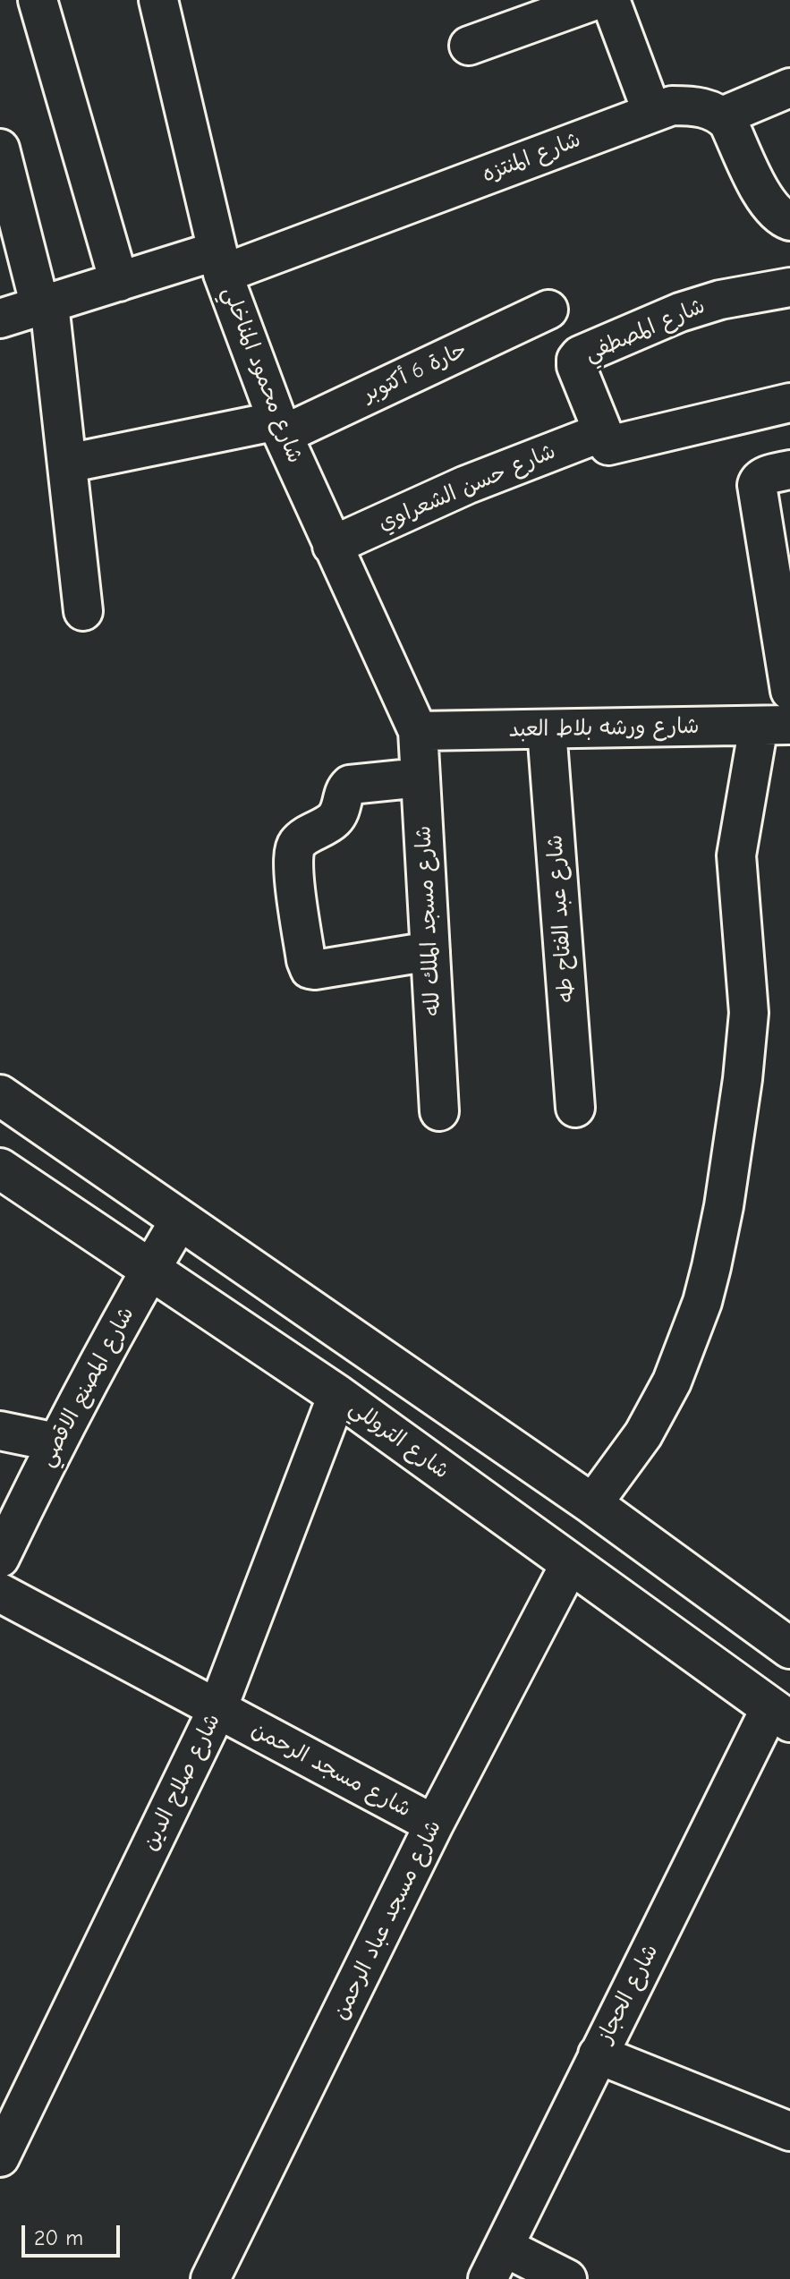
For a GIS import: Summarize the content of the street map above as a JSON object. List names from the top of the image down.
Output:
{
  "streets": {
    "street": [
      "شارع المنتزه",
      "شارع المصطفي",
      "حارة 6 أكتوبر",
      "شارع محمود المناخلي",
      "شارع حسن الشعراوي",
      "شارع ورشه بلاط العبد",
      "شارع عبد الفتاح طه",
      "شارع مسجد الملك لله",
      "شارع المصنع الاقصي",
      "شارع التروللي",
      "شارع مسجد الرحمن",
      "شارع صلاح الدين",
      "شارع مسجد عباد الرحمن",
      "شارع الحجاز"
    ]
  },
  "crossings": [
    ["شارع المنتزه", "شارع محمود المناخلي"],
    ["شارع المصطفي", "شارع حسن الشعراوي"],
    ["حارة 6 أكتوبر", "شارع محمود المناخلي"],
    ["شارع محمود المناخلي", "شارع حسن الشعراوي"],
    ["شارع محمود المناخلي", "شارع ورشه بلاط العبد"],
    ["شارع محمود المناخلي", "شارع مسجد الملك لله"],
    ["شارع ورشه بلاط العبد", "شارع عبد الفتاح طه"],
    ["شارع ورشه بلاط العبد", "شارع مسجد الملك لله"],
    ["شارع المصنع الاقصي", "شارع التروللي"],
    ["شارع التروللي", "شارع صلاح الدين"],
    ["شارع التروللي", "شارع مسجد عباد الرحمن"],
    ["شارع التروللي", "شارع الحجاز"],
    ["شارع مسجد الرحمن", "شارع صلاح الدين"],
    ["شارع مسجد الرحمن", "شارع مسجد عباد الرحمن"]
  ],
  "scale_bar": "20 m"
}
